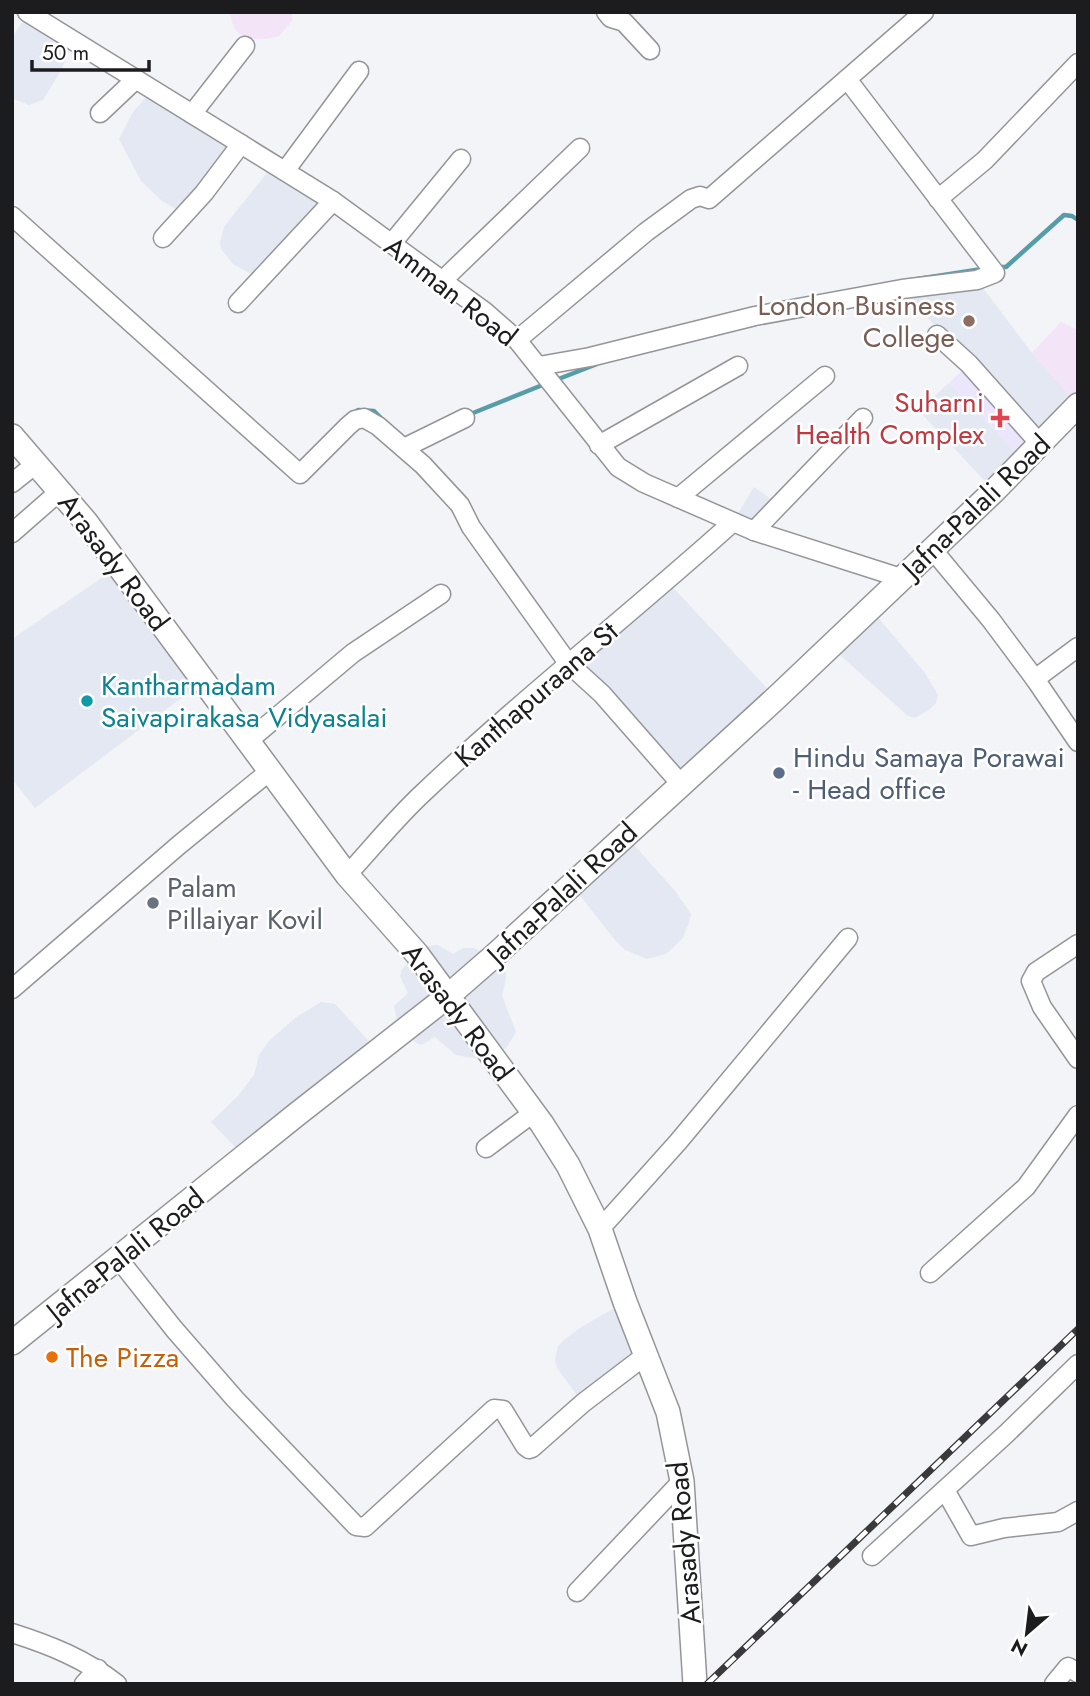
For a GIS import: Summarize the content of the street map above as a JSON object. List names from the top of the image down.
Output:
{
  "streets": {
    "main road": ["Jafna-Palali Road", "Arasady Road"],
    "street": ["Amman Road", "Kanthapuraana St"]
  },
  "crossings": [
    ["Amman Road", "Jafna-Palali Road"],
    ["Amman Road", "Kanthapuraana St"],
    ["Jafna-Palali Road", "Arasady Road"],
    ["Arasady Road", "Kanthapuraana St"]
  ],
  "places": {
    "other": [
      "London Business College",
      "Kantharmadam Saivapirakasa Vidyasalai",
      "Hindu Samaya Porawai - Head office",
      "Palam Pillaiyar Kovil",
      "The Pizza"
    ],
    "health": ["Suharni Health Complex"]
  },
  "scale_bar": "50 m",
  "north": "bottom left"
}
